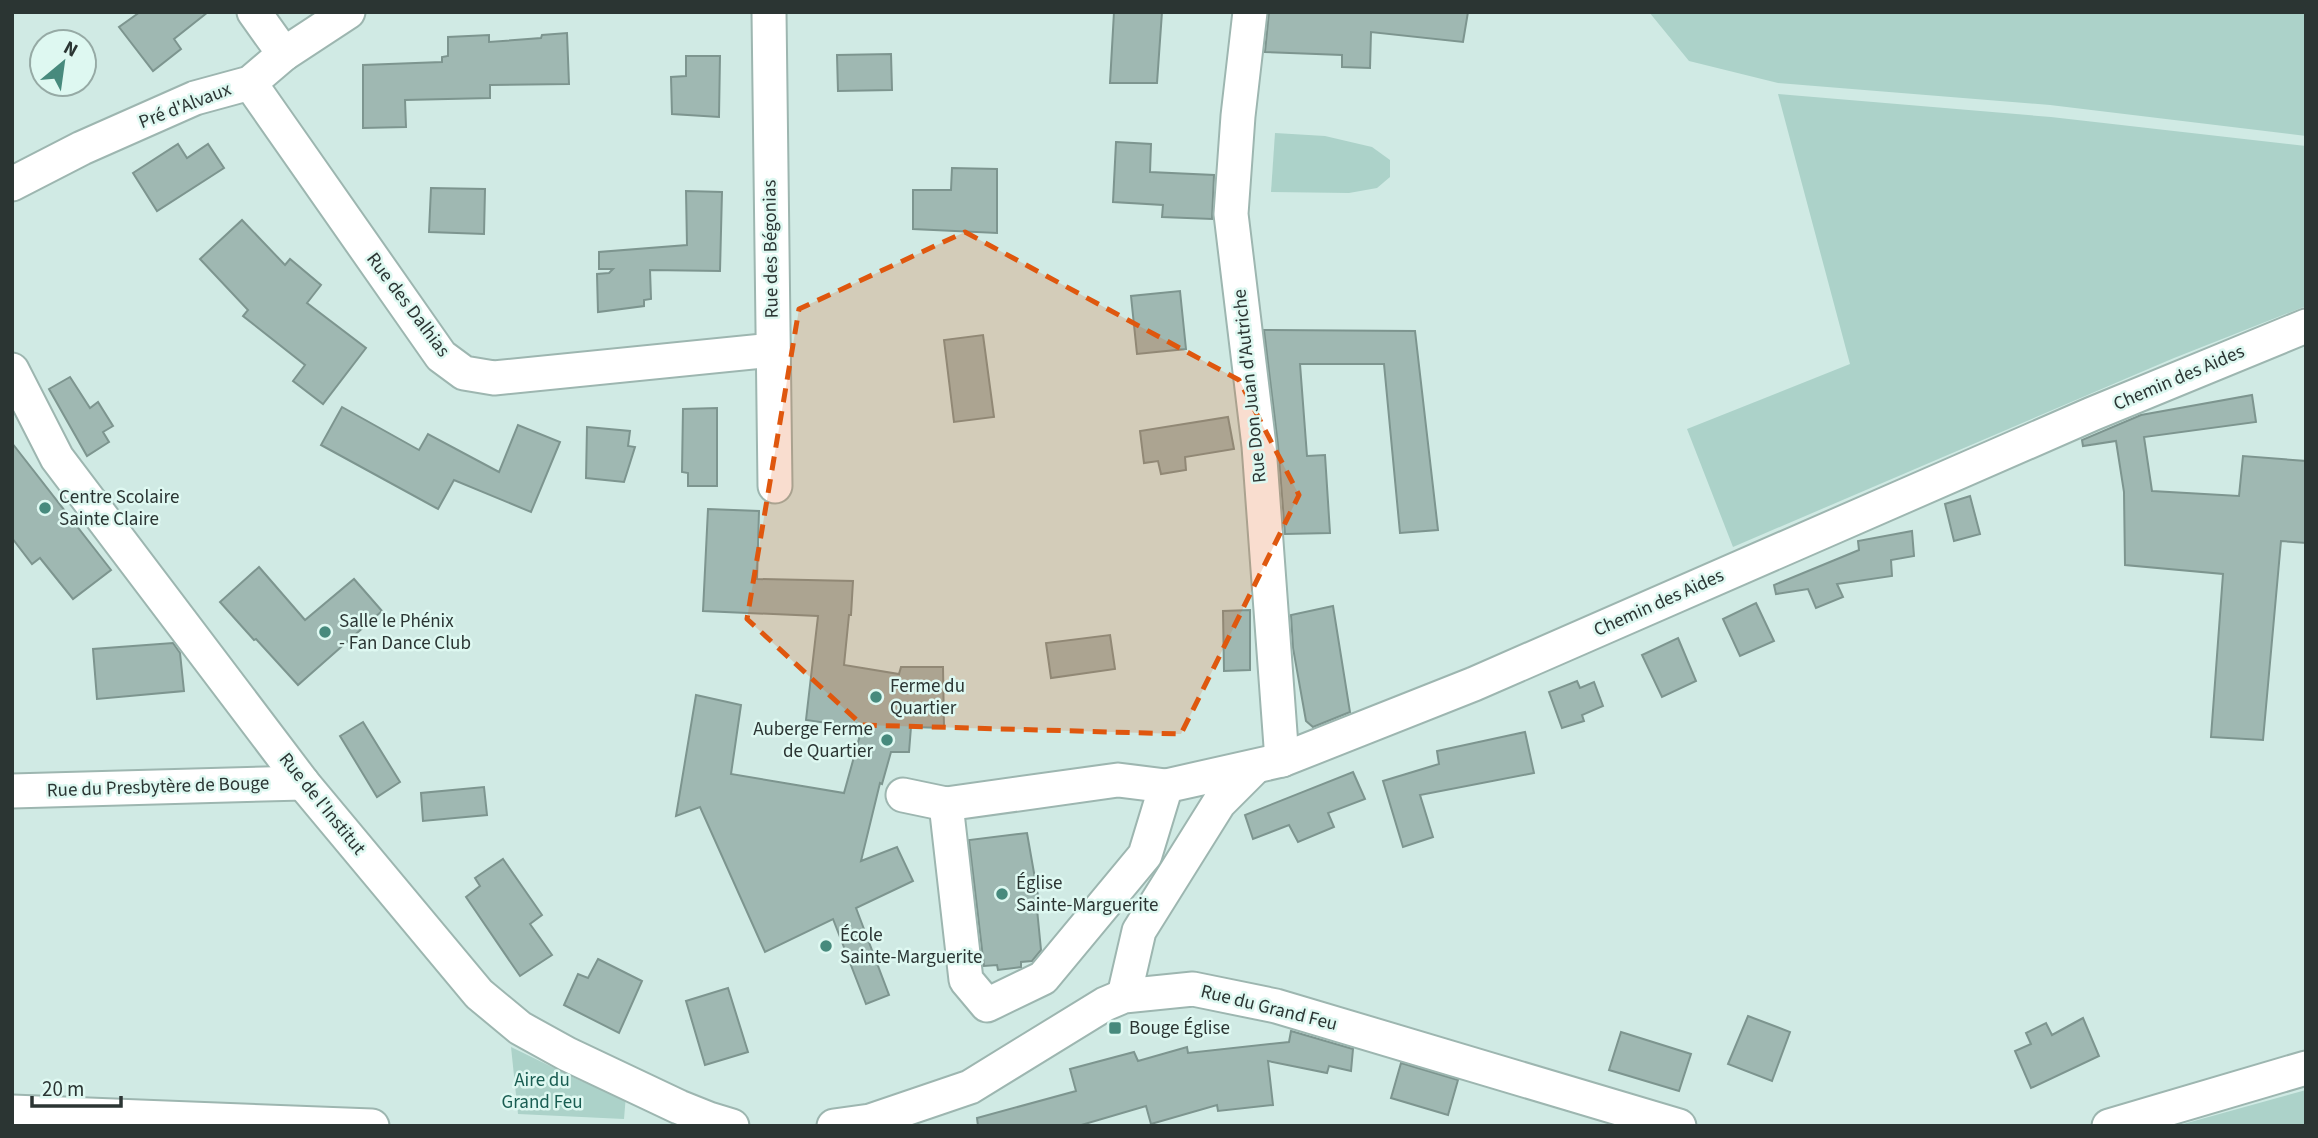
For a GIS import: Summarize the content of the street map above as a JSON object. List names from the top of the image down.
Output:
{
  "streets": {
    "street": [
      "Pré d'Alvaux",
      "Rue des Bégonias",
      "Rue des Dalhias",
      "Chemin des Aides",
      "Rue Don Juan d'Autriche",
      "Rue du Presbytère de Bouge",
      "Rue de l'Institut",
      "Rue du Grand Feu"
    ]
  },
  "crossings": [
    ["Pré d'Alvaux", "Rue des Dalhias"],
    ["Rue des Bégonias", "Rue des Dalhias"],
    ["Chemin des Aides", "Rue Don Juan d'Autriche"],
    ["Chemin des Aides", "Rue du Grand Feu"],
    ["Rue du Presbytère de Bouge", "Rue de l'Institut"]
  ],
  "parks": ["Aire du Grand Feu"],
  "places": {
    "other": [
      "Centre Scolaire Sainte Claire",
      "Salle le Phénix - Fan Dance Club",
      "Ferme du Quartier",
      "Auberge Ferme de Quartier",
      "Église Sainte-Marguerite",
      "École Sainte-Marguerite"
    ],
    "transit": ["Bouge Église"]
  },
  "scale_bar": "20 m",
  "north": "top right"
}
